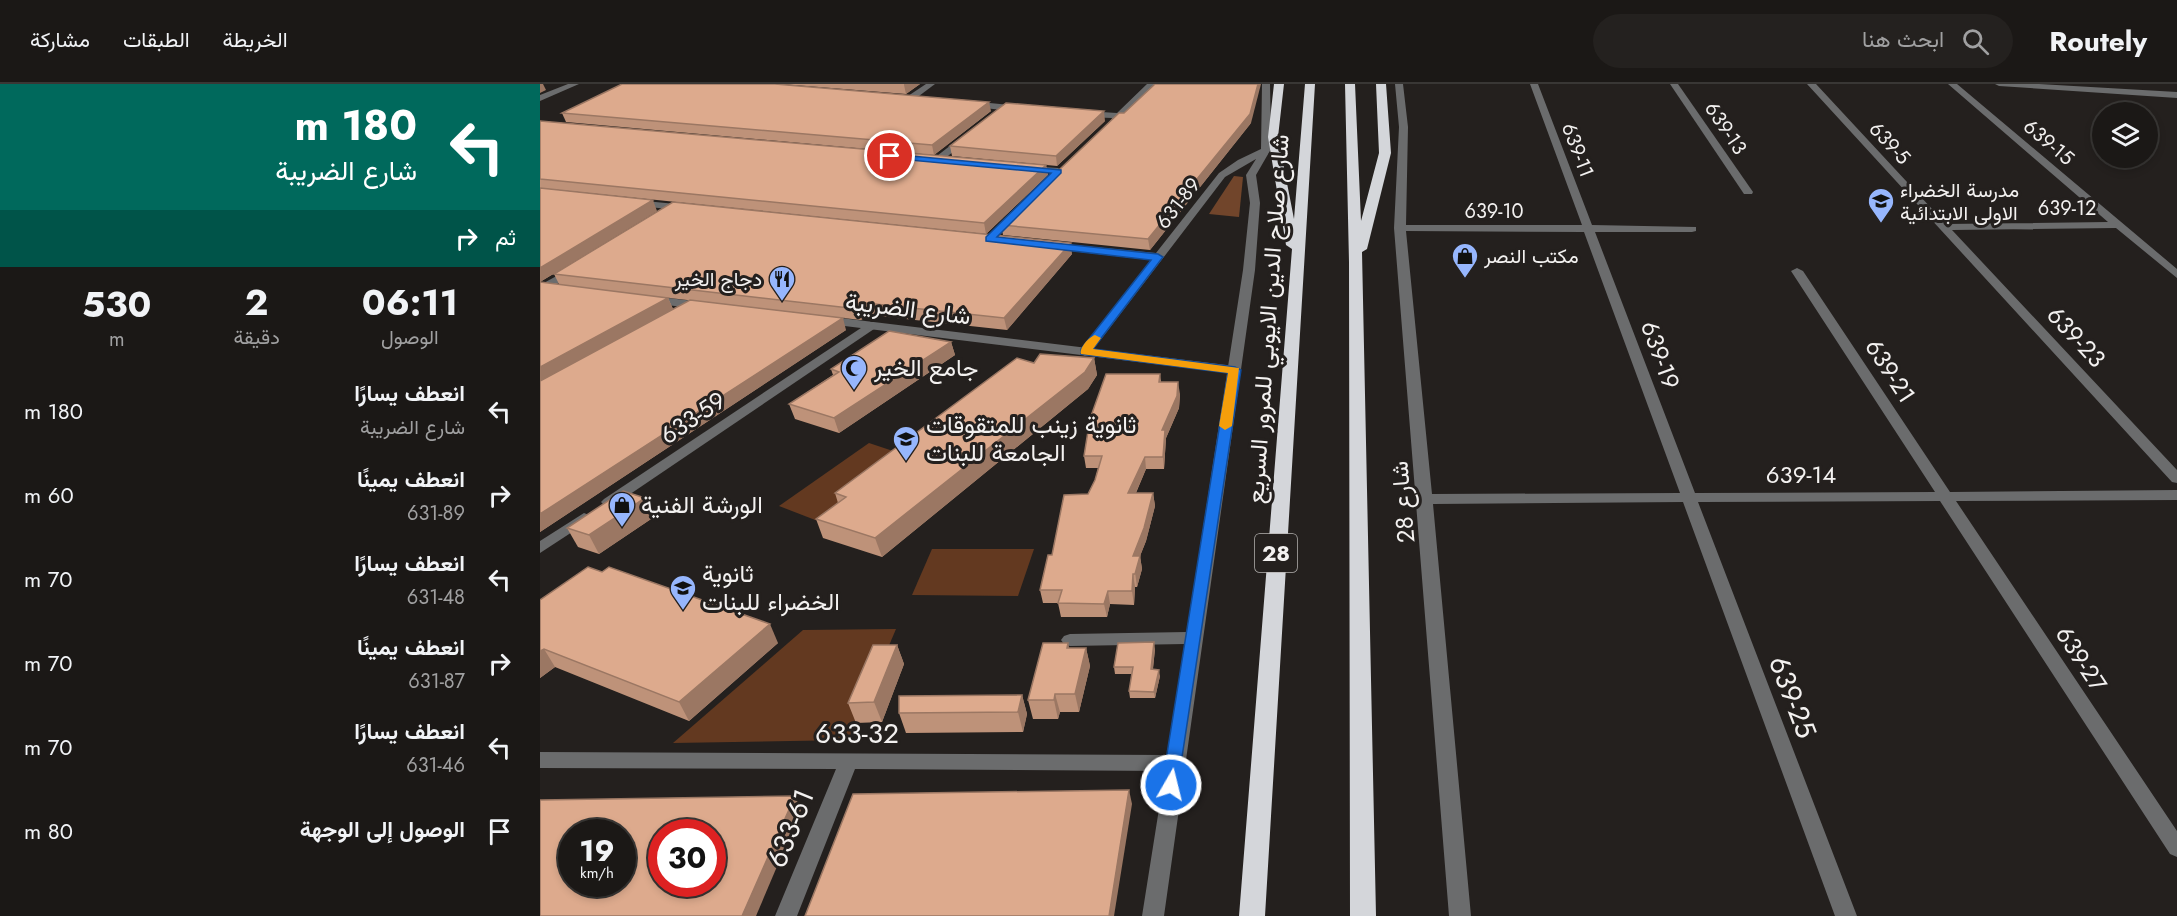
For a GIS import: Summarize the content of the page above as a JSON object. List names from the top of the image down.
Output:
{
  "streets": {
    "highway": ["شارع صلاح الدين الايوبي للمرور السريع", "28"],
    "street": [
      "639-13",
      "639-15",
      "639-5",
      "639-11",
      "631-89",
      "639-12",
      "639-10",
      "شارع الضريبة",
      "639-23",
      "639-19",
      "639-21",
      "633-59",
      "639-14",
      "شارع 28",
      "639-27",
      "639-25",
      "633-32",
      "633-61"
    ]
  },
  "crossings": [
    ["639-15", "639-12"],
    ["639-5", "639-12"],
    ["639-5", "639-23"],
    ["639-11", "639-10"],
    ["639-11", "639-19"],
    ["631-89", "شارع الضريبة"],
    ["639-12", "639-23"],
    ["639-10", "639-19"],
    ["639-10", "شارع 28"],
    ["شارع الضريبة", "633-59"],
    ["639-19", "639-14"],
    ["639-19", "639-25"],
    ["639-21", "639-14"],
    ["639-21", "639-27"],
    ["639-14", "شارع 28"],
    ["639-14", "639-27"],
    ["639-14", "639-25"],
    ["633-32", "633-61"]
  ],
  "places": {
    "school or university": ["مدرسة الخضراء الاولى الابتدائية", "ثانوية زينب للمتقوقات الجامعة للبنات", "ثانوية الخضراء للبنات"],
    "shop": ["مكتب النصر", "الورشة الفنية"],
    "restaurant": ["دجاج الخير"],
    "mosque": ["جامع الخير"]
  },
  "page": {
    "header": "Routely",
    "search": "ابحث هنا",
    "nav": ["الخريطة", "الطبقات", "مشاركة"],
    "turn": ["180 m", "شارع الضريبة"],
    "then": "ثم",
    "eta": [
      "06:11",
      "الوصول",
      "2",
      "دقيقة",
      "530",
      "m"
    ],
    "list": [
      {
        "name": "انعطف يسارًا",
        "note": "شارع الضريبة",
        "value": "180 m"
      },
      {
        "name": "انعطف يمينًا",
        "note": "631-89",
        "value": "60 m"
      },
      {
        "name": "انعطف يسارًا",
        "note": "631-48",
        "value": "70 m"
      },
      {
        "name": "انعطف يمينًا",
        "note": "631-87",
        "value": "70 m"
      },
      {
        "name": "انعطف يسارًا",
        "note": "631-46",
        "value": "70 m"
      },
      {
        "name": "الوصول إلى الوجهة",
        "value": "80 m"
      }
    ],
    "speed": "19 km/h",
    "limit": "30"
  }
}
